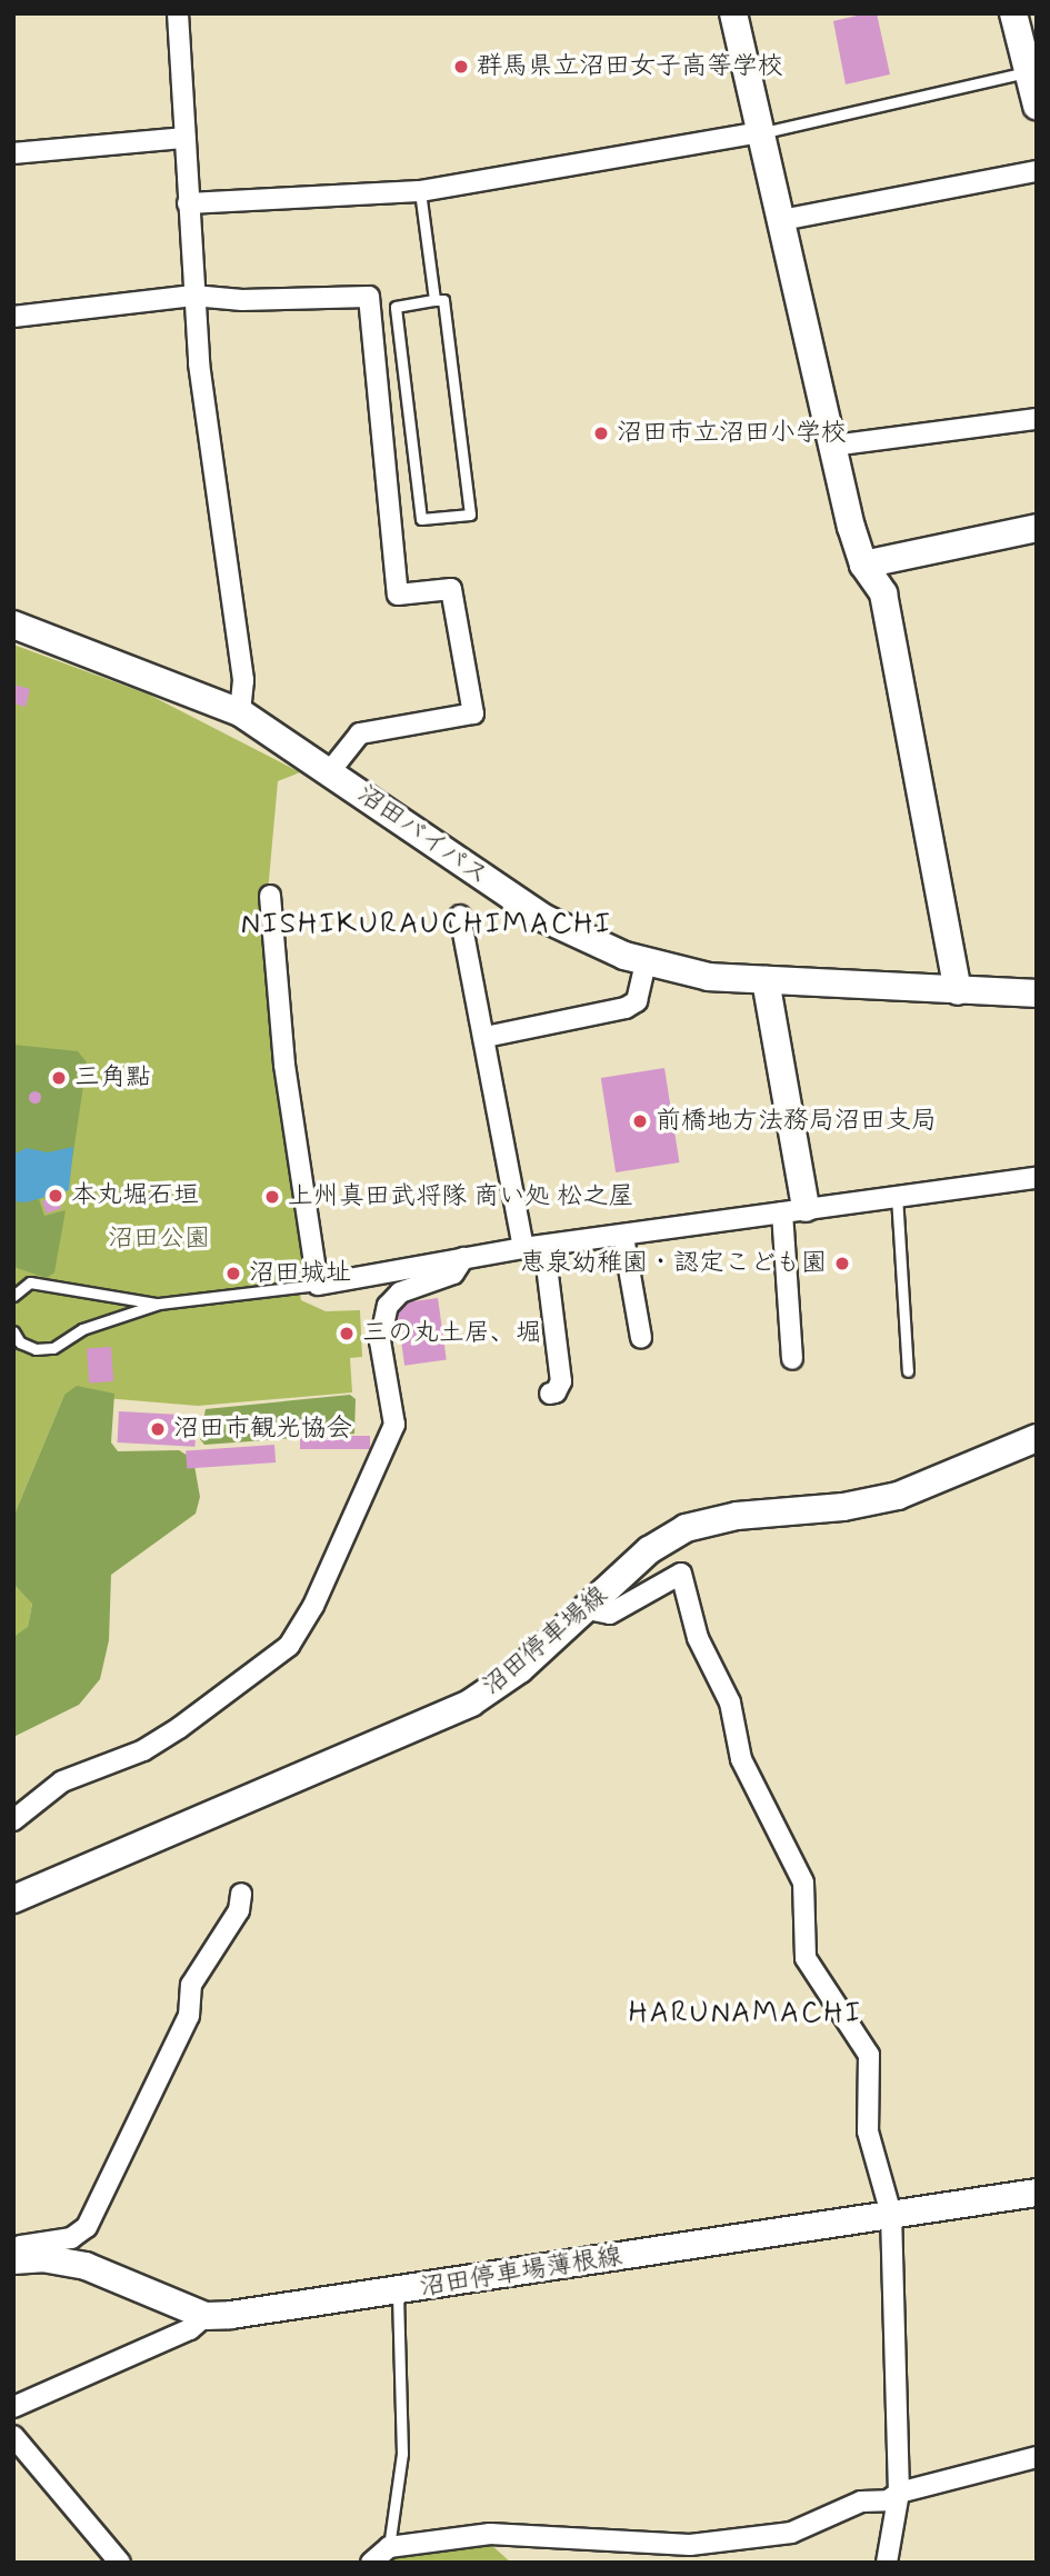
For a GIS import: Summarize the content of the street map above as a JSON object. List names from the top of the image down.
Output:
{
  "streets": {
    "street": ["沼田バイパス", "沼田停車場線", "沼田停車場薄根線"]
  },
  "districts": ["NISHIKURAUCHIMACHI", "HARUNAMACHI"],
  "parks": ["沼田公園"],
  "places": [
    "群馬県立沼田女子高等学校",
    "沼田市立沼田小学校",
    "三角點",
    "前橋地方法務局沼田支局",
    "本丸堀石垣",
    "上州真田武将隊 商い処 松之屋",
    "恵泉幼稚園・認定こども園",
    "沼田城址",
    "三の丸土居、堀",
    "沼田市観光協会"
  ]
}
